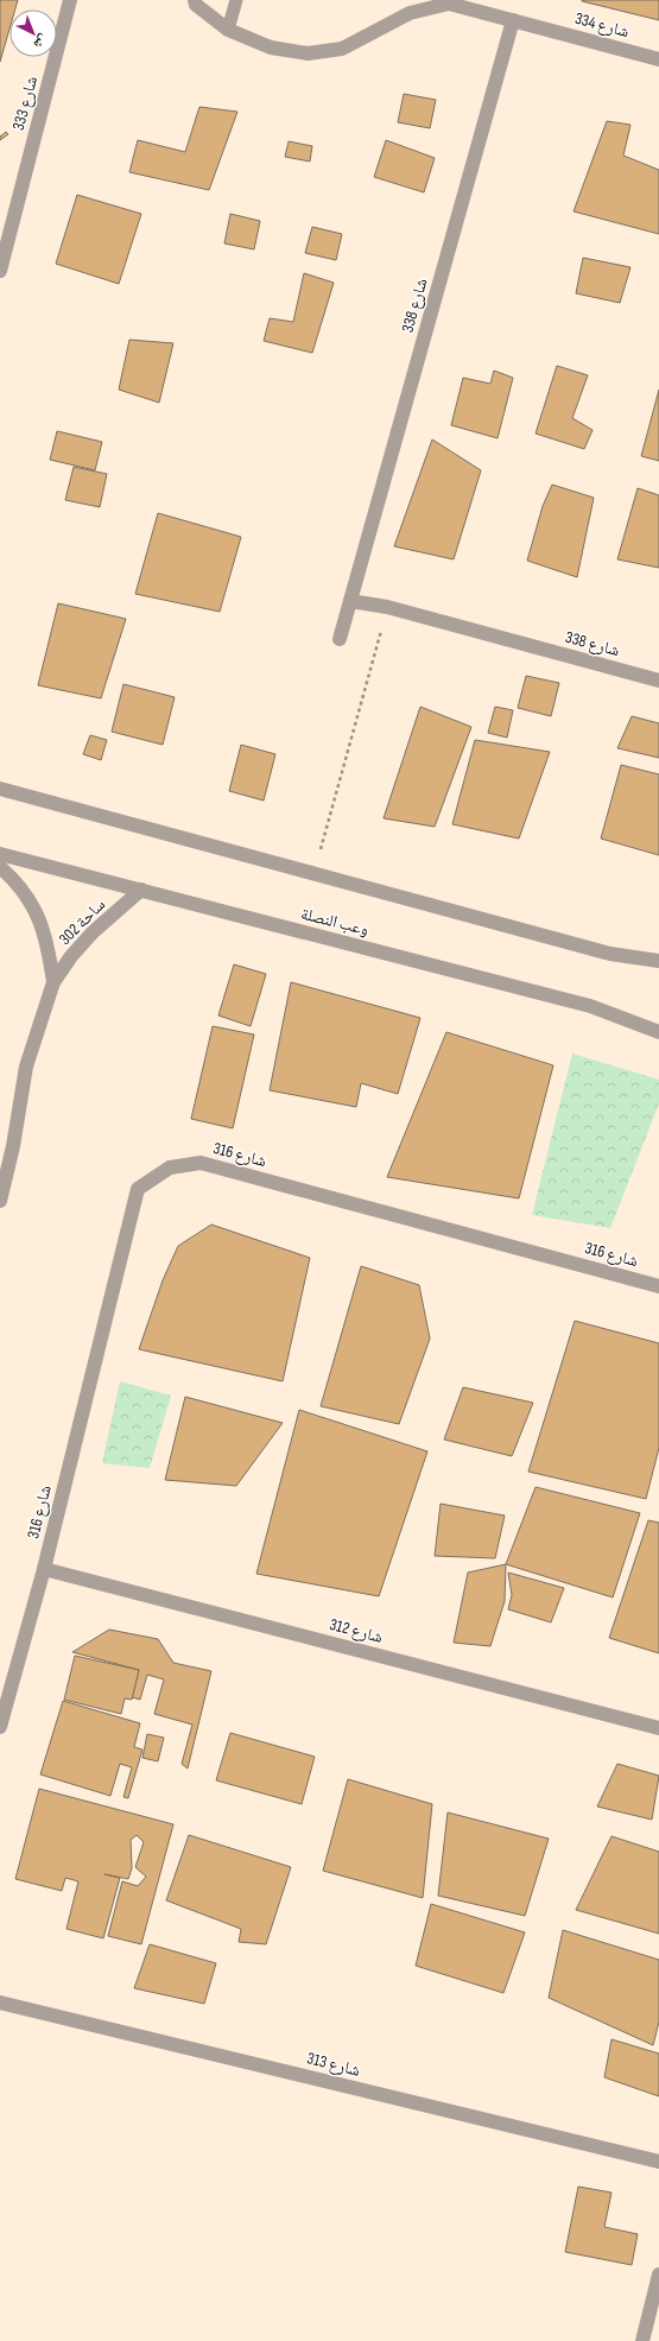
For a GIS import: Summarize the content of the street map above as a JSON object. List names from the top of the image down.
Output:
{
  "streets": {
    "street": [
      "شارع 334",
      "شارع 333",
      "شارع 338",
      "ساحة 302",
      "وعب النصلة",
      "شارع 316",
      "شارع 312",
      "شارع 313"
    ]
  },
  "crossings": [
    ["شارع 334", "شارع 338"],
    ["ساحة 302", "وعب النصلة"],
    ["شارع 316", "شارع 312"]
  ],
  "north": "bottom right"
}
